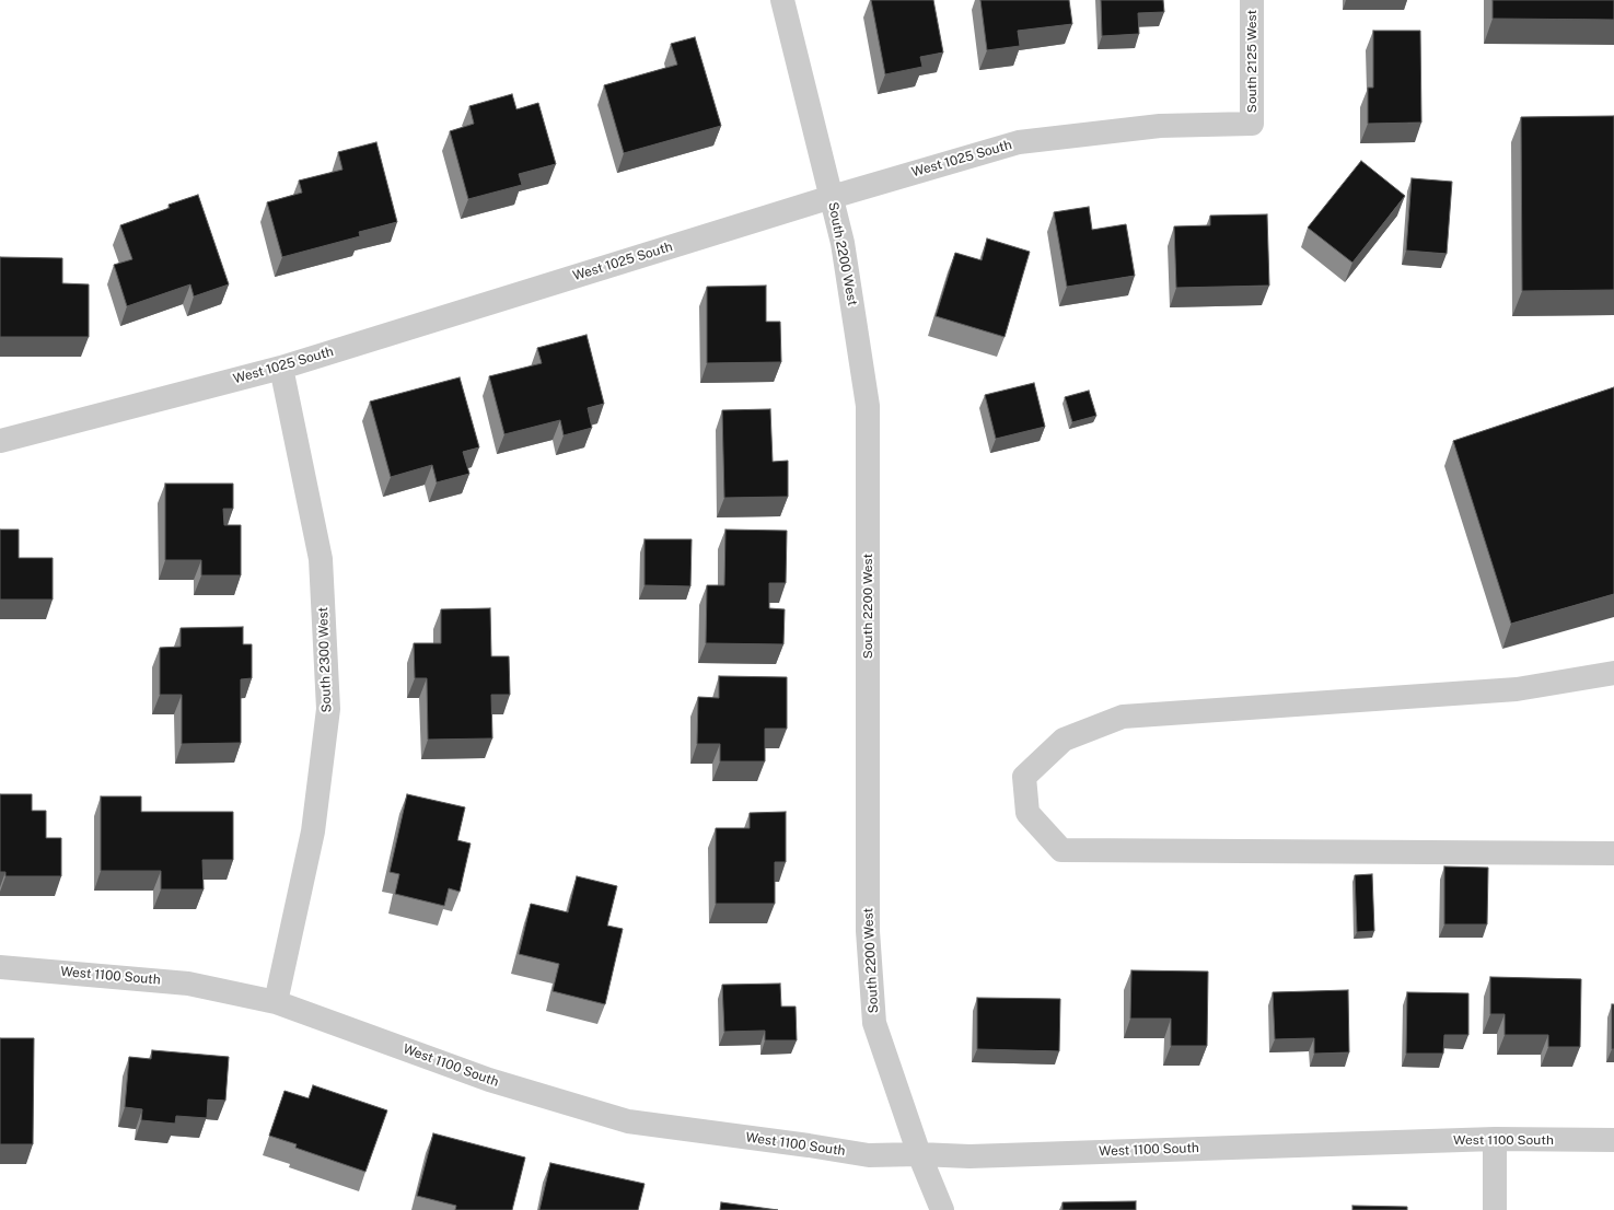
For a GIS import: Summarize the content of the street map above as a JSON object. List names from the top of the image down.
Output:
{
  "streets": {
    "street": [
      "South 2125 West",
      "West 1025 South",
      "South 2200 West",
      "South 2300 West",
      "West 1100 South"
    ]
  },
  "crossings": [
    ["South 2125 West", "West 1025 South"],
    ["West 1025 South", "South 2200 West"],
    ["West 1025 South", "South 2300 West"],
    ["South 2200 West", "West 1100 South"],
    ["South 2300 West", "West 1100 South"]
  ]
}
